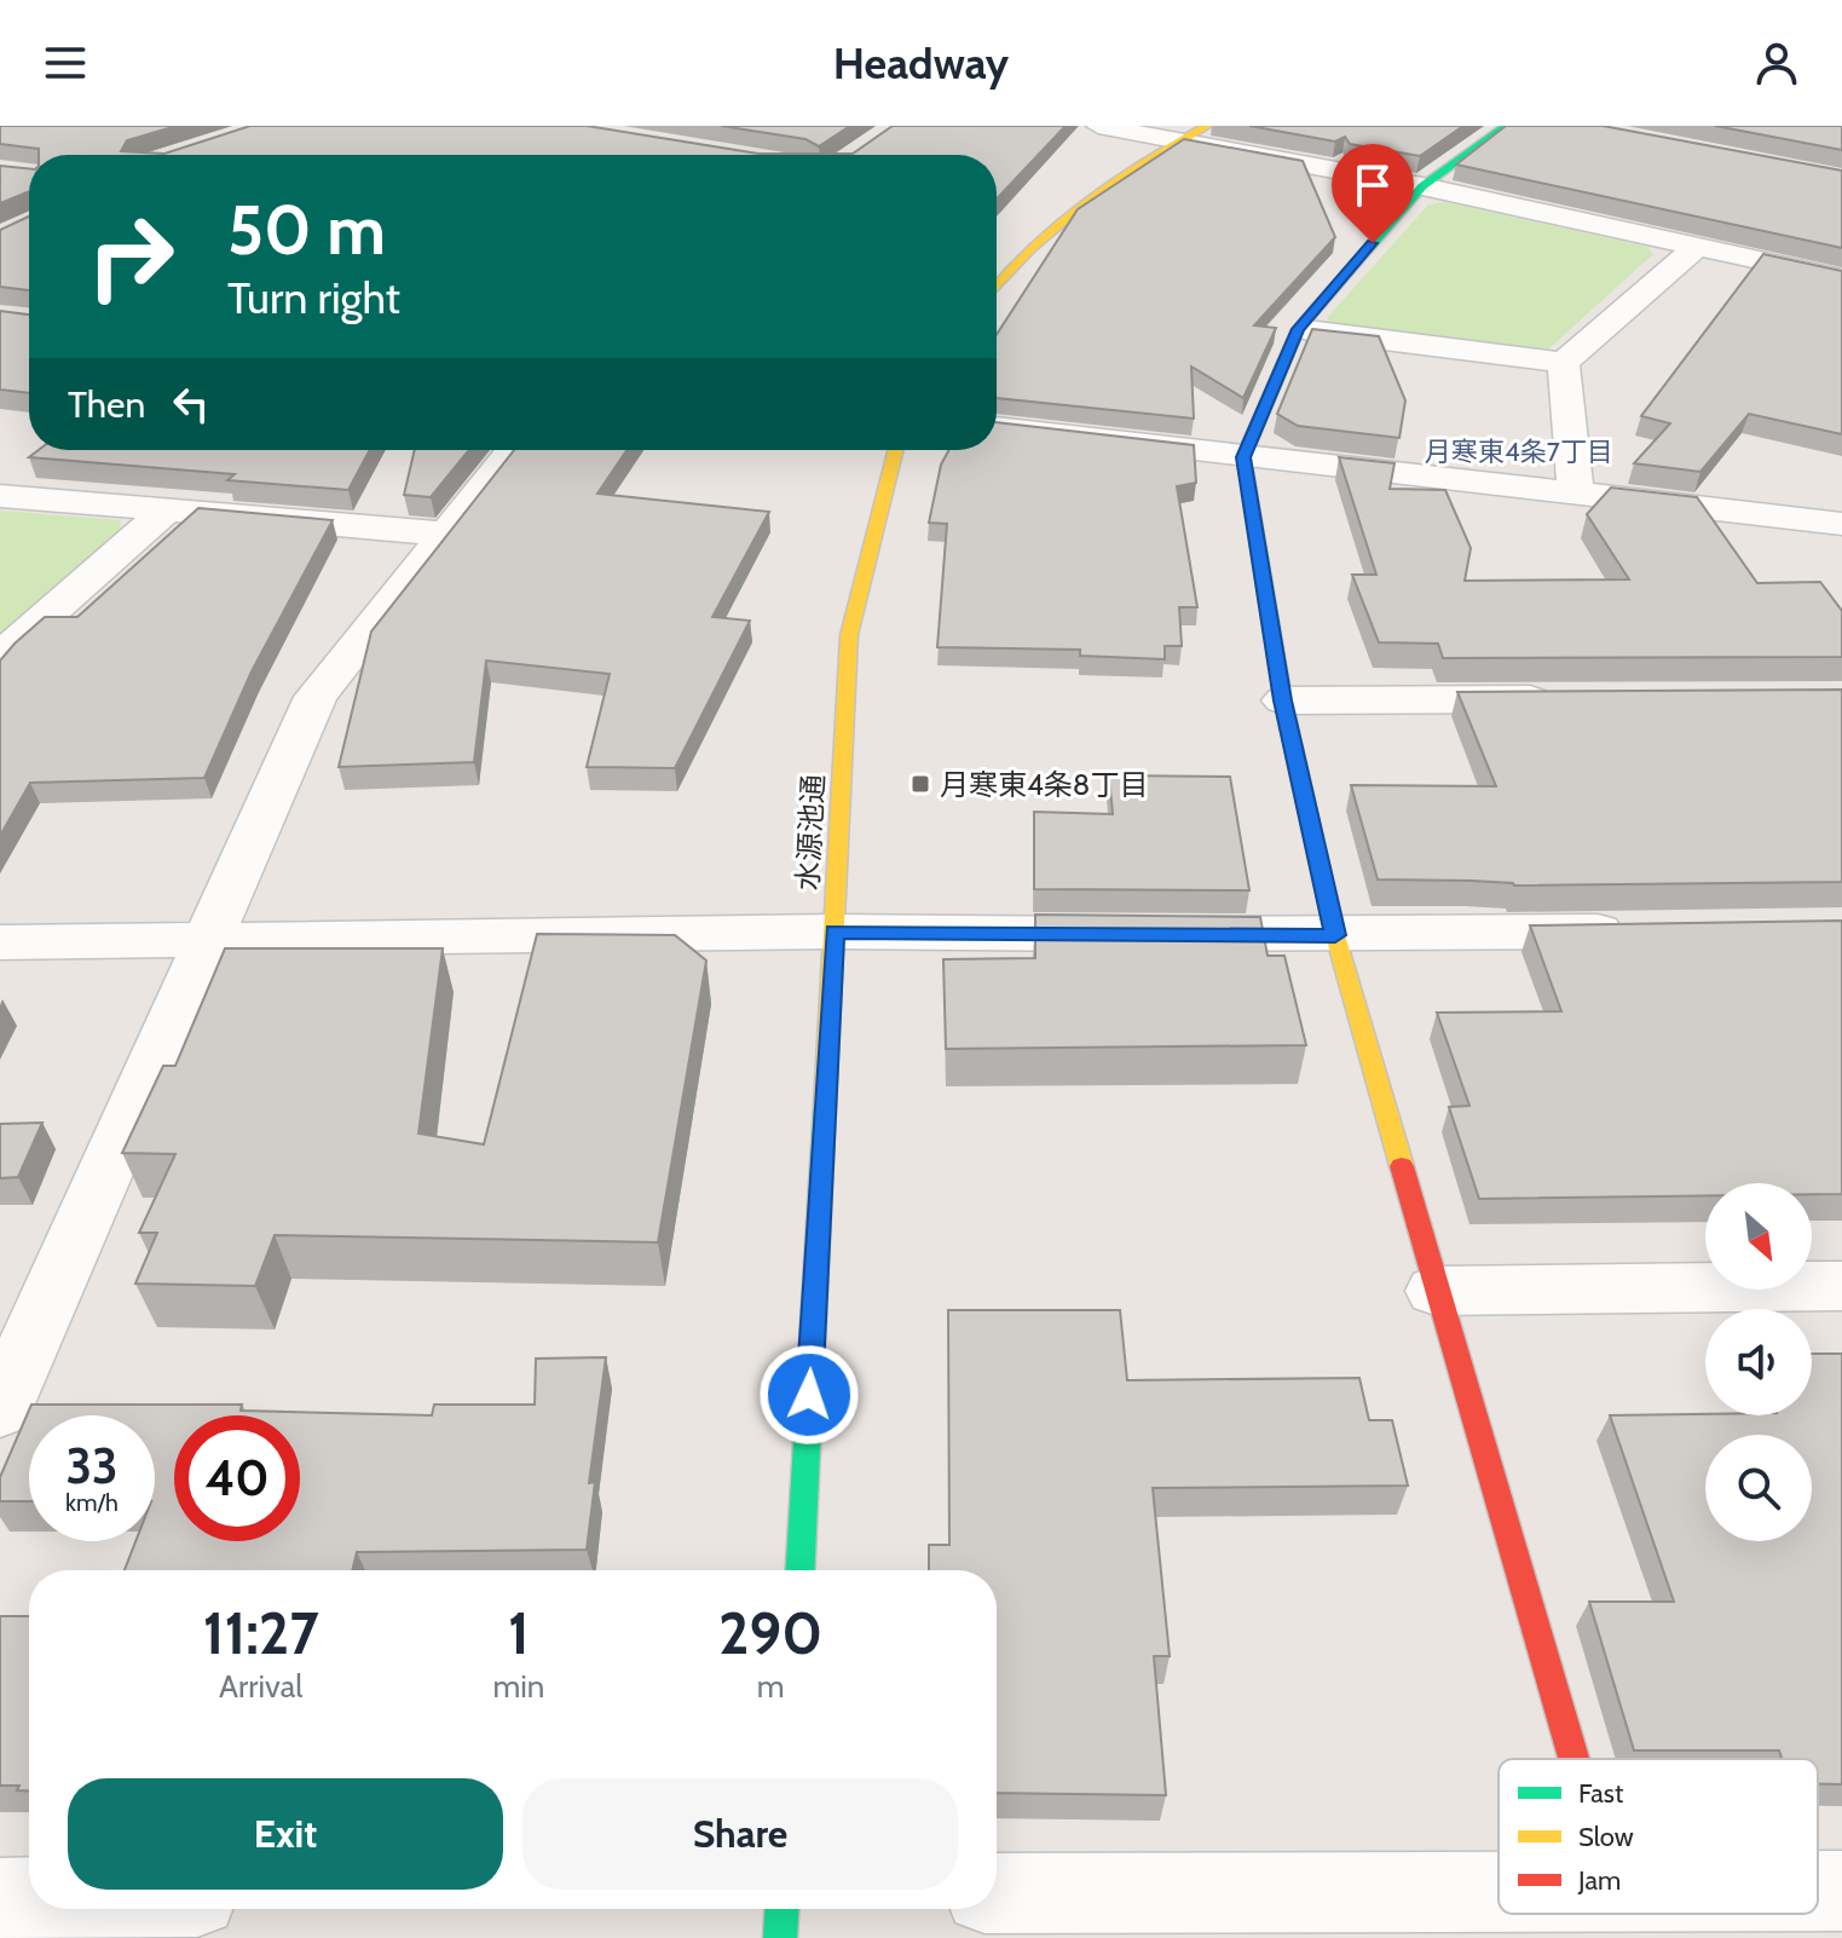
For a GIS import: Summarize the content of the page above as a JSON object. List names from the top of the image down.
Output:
{
  "streets": {
    "street": ["水源池通"]
  },
  "districts": ["月寒東4条7丁目"],
  "places": {
    "transit": ["月寒東4条8丁目"]
  },
  "legend": ["Fast", "Slow", "Jam"],
  "north": "bottom right",
  "page": {
    "header": "Headway",
    "turn": ["50 m", "Turn right"],
    "then": "Then",
    "speed": "33 km/h",
    "limit": "40",
    "eta": [
      "11:27",
      "Arrival",
      "1",
      "min",
      "290",
      "m"
    ],
    "buttons": ["Exit", "Share"]
  }
}
